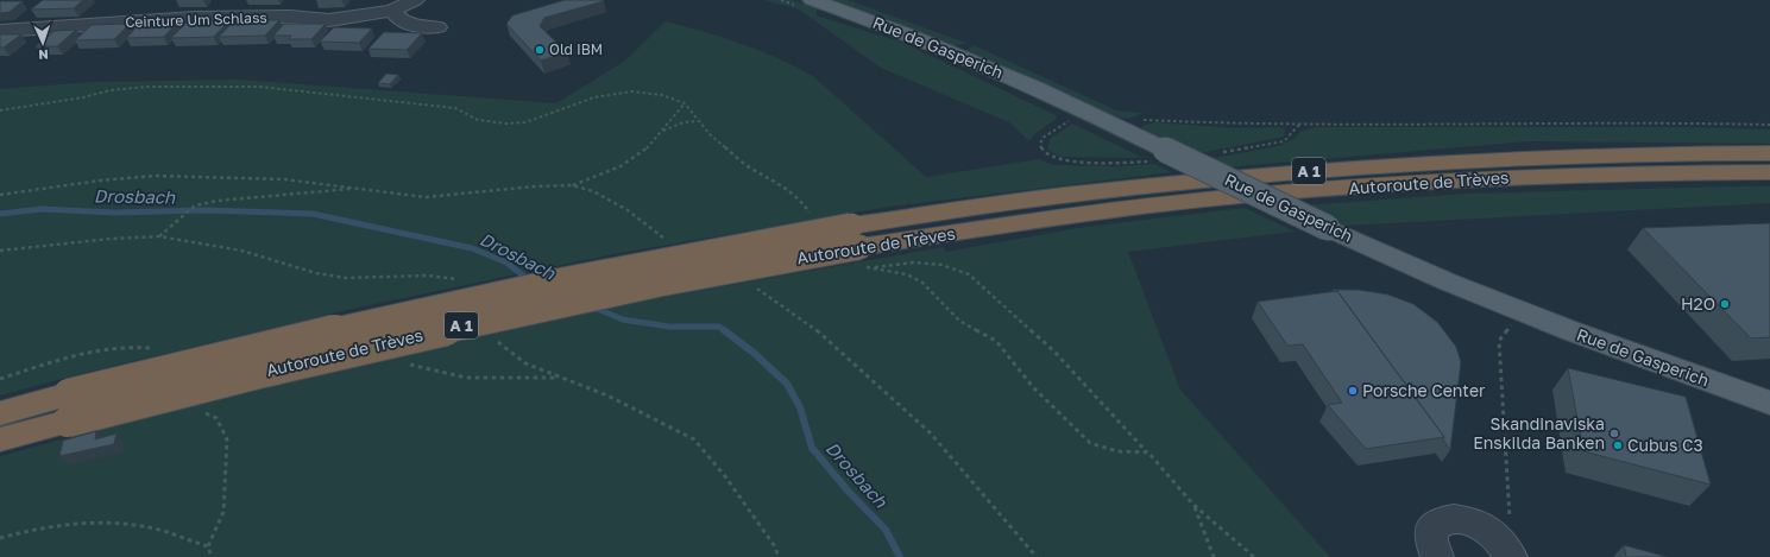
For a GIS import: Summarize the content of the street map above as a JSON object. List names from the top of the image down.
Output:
{
  "streets": {
    "highway": ["A 1", "Autoroute de Trèves"],
    "main road": ["Rue de Gasperich"],
    "street": ["Ceinture Um Schlass"]
  },
  "water": ["Drosbach"],
  "places": [
    "Old IBM",
    "H2O",
    "Porsche Center",
    "Skandinaviska Enskilda Banken",
    "Cubus C3"
  ],
  "north": "bottom"
}
